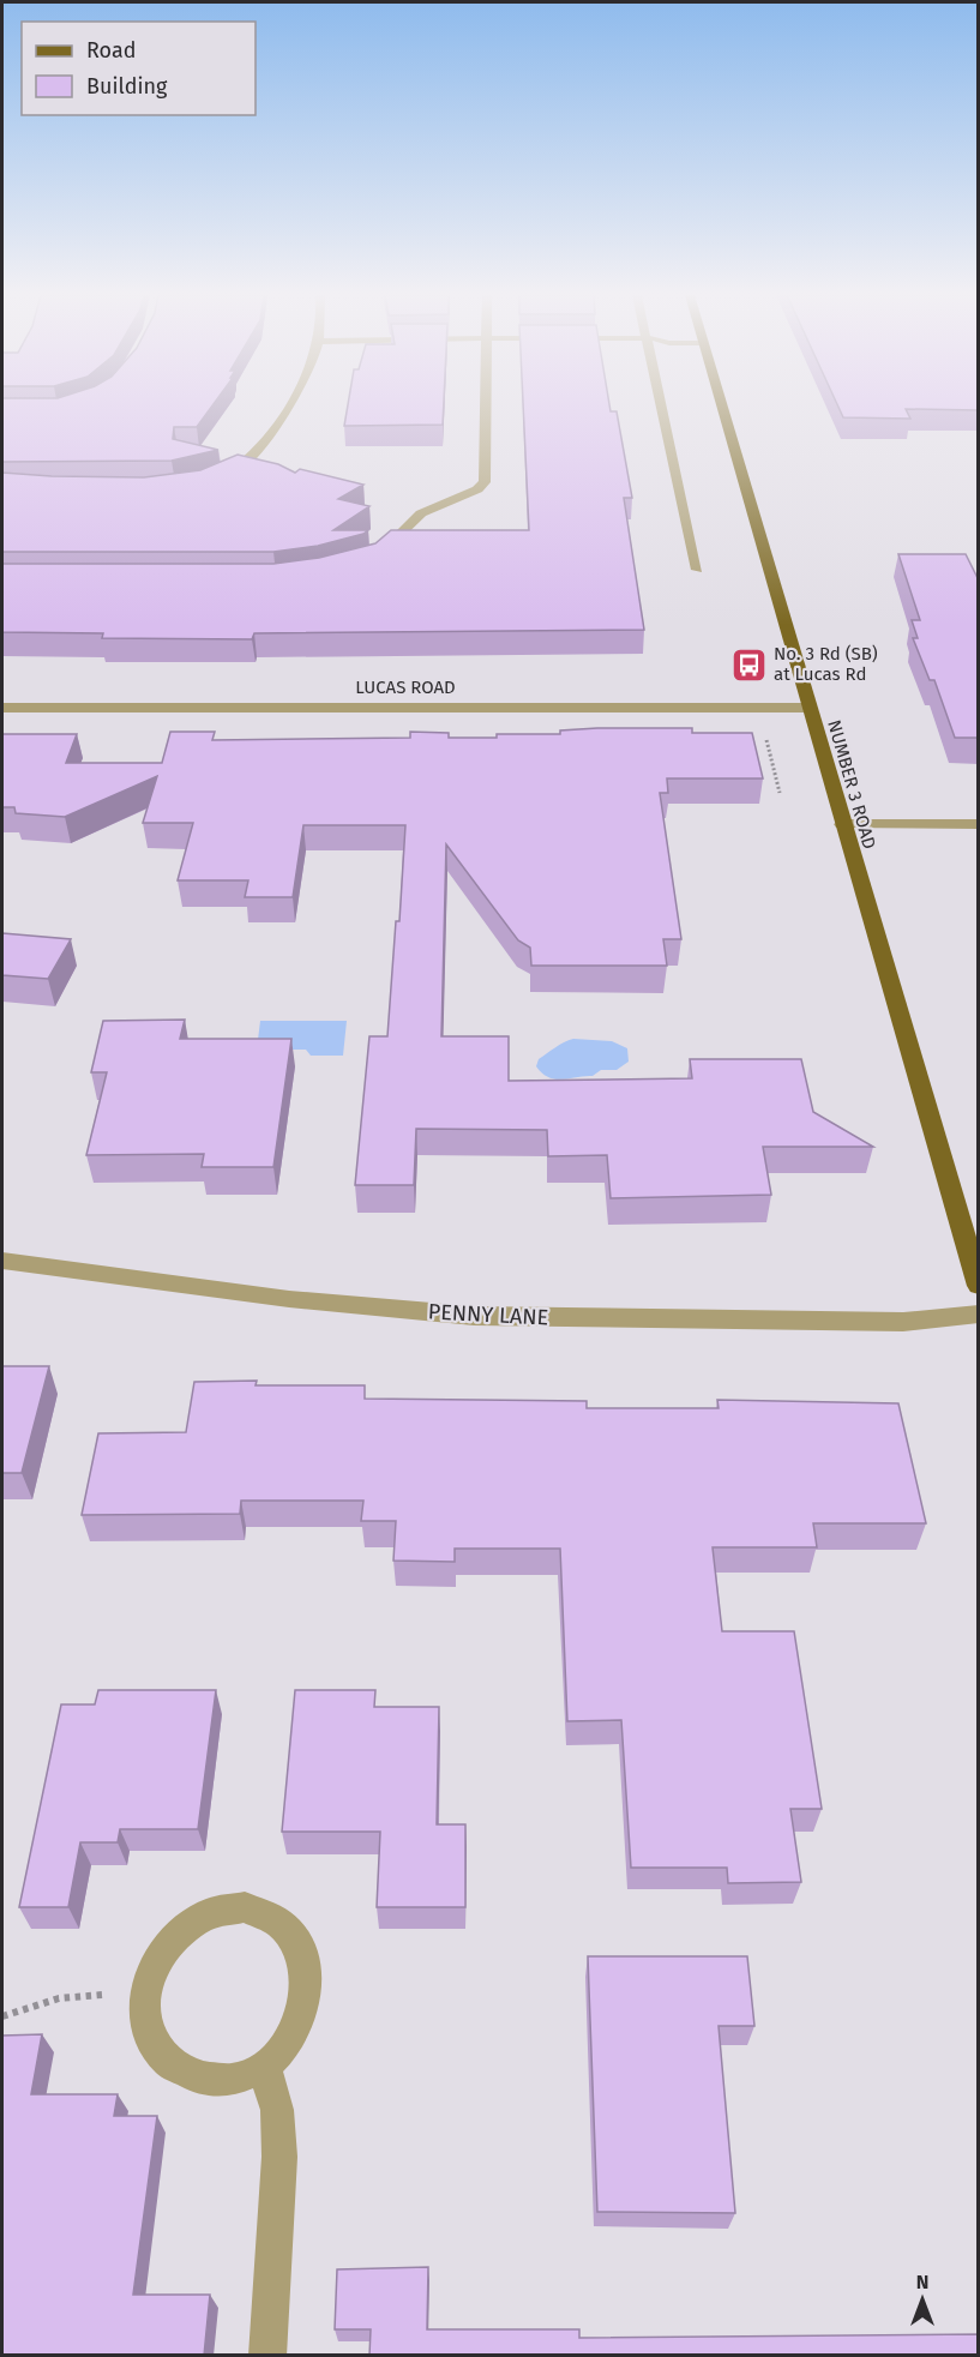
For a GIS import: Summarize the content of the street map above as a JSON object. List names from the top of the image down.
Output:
{
  "streets": {
    "main road": ["NUMBER 3 ROAD"],
    "street": ["LUCAS ROAD", "PENNY LANE"]
  },
  "crossings": [
    ["LUCAS ROAD", "NUMBER 3 ROAD"]
  ],
  "places": {
    "bus stop": ["No. 3 Rd (SB) at Lucas Rd"]
  },
  "legend": ["Road", "Building"],
  "north": "top"
}
